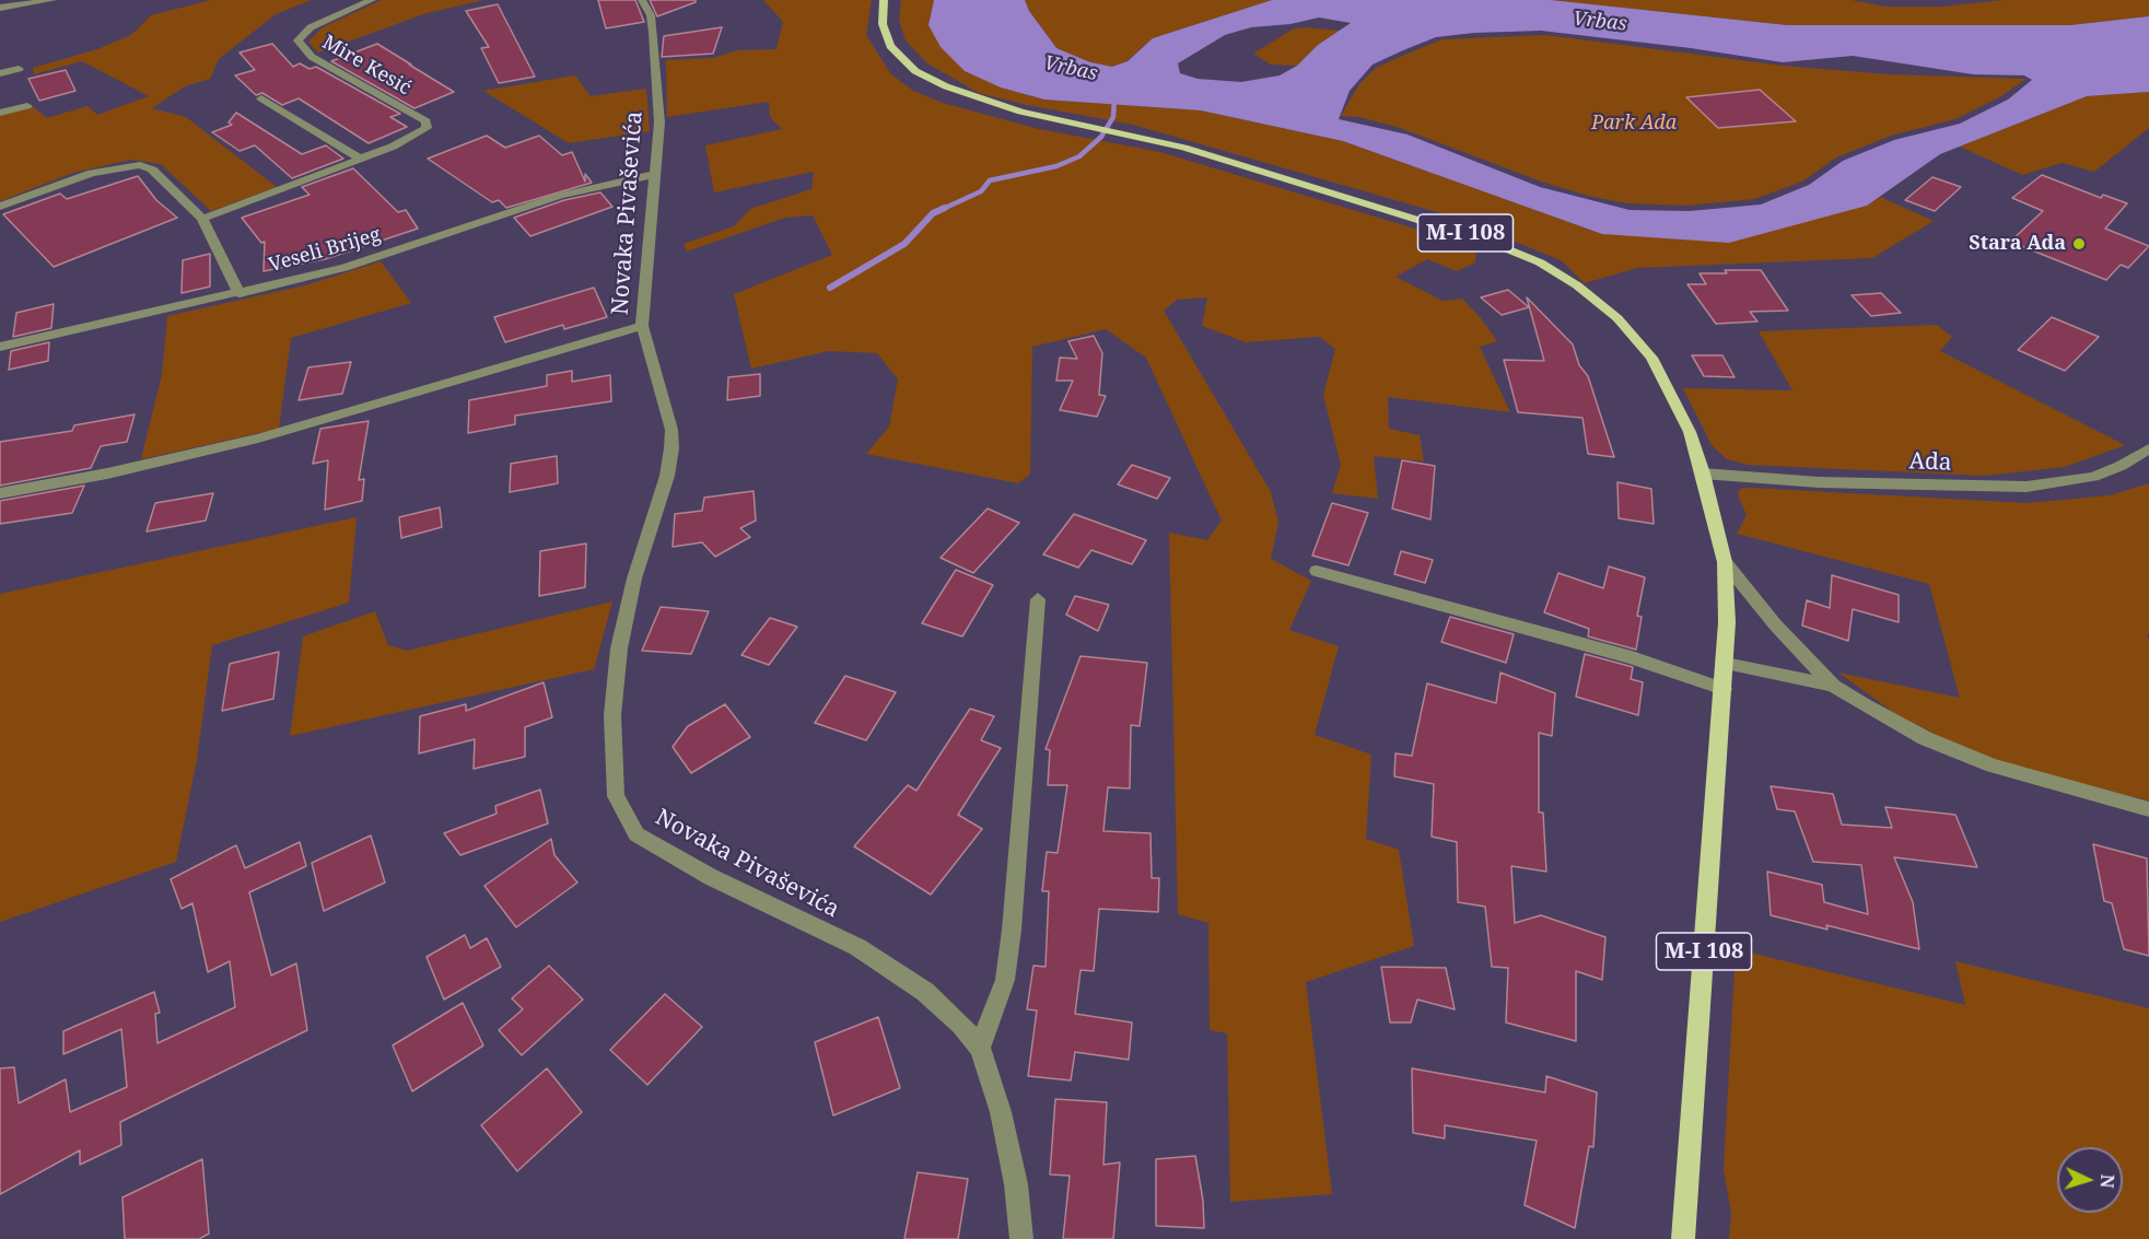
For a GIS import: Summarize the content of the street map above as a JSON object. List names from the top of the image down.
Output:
{
  "streets": {
    "main road": ["M-I 108"],
    "street": [
      "Mire Kesić",
      "Novaka Pivaševića",
      "Veseli Brijeg",
      "Ada"
    ]
  },
  "crossings": [
    ["Novaka Pivaševića", "Veseli Brijeg"],
    ["M-I 108", "Ada"]
  ],
  "water": ["Vrbas"],
  "parks": ["Park Ada"],
  "places": ["Stara Ada"],
  "north": "right"
}
